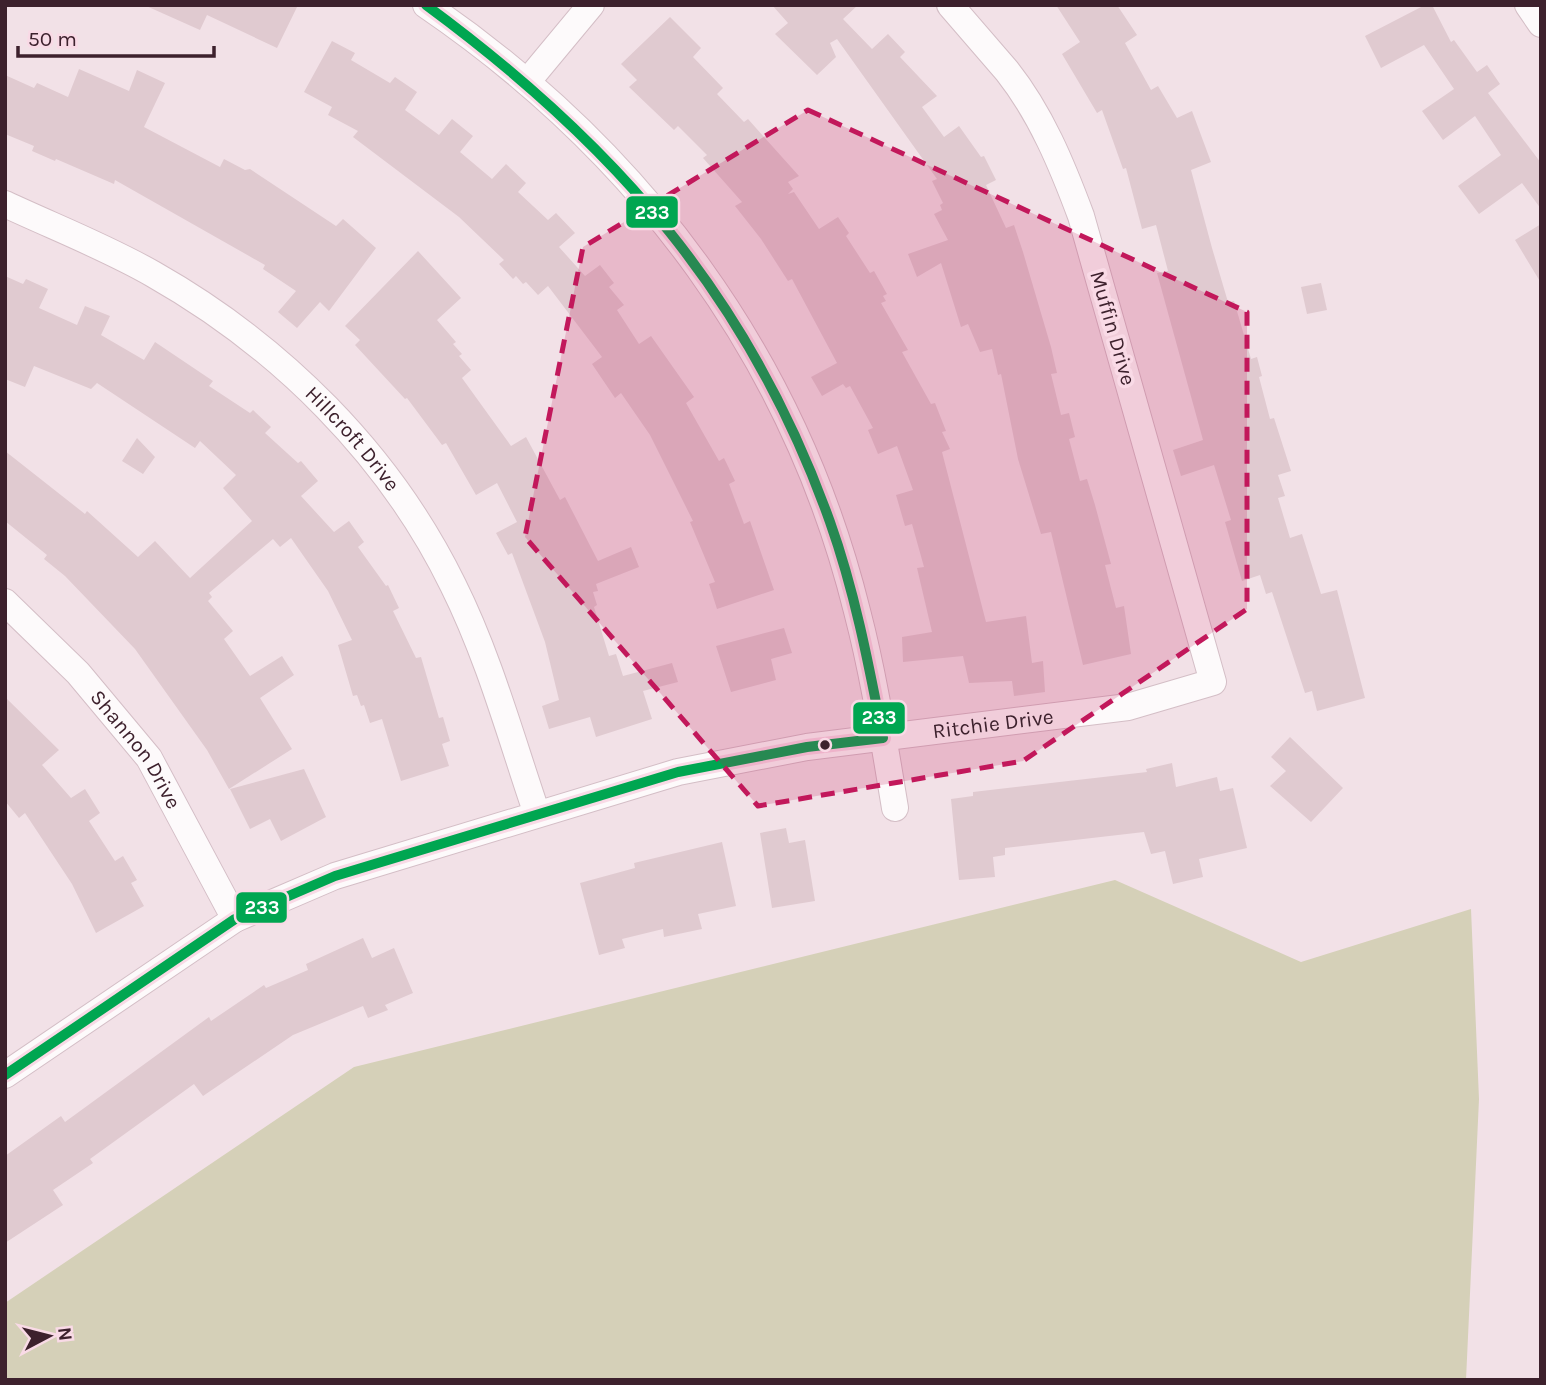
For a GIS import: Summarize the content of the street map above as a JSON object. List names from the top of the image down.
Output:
{
  "streets": {
    "street": [
      "Muffin Drive",
      "Hillcroft Drive",
      "Ritchie Drive",
      "Shannon Drive"
    ]
  },
  "crossings": [
    ["Muffin Drive", "Ritchie Drive"],
    ["Hillcroft Drive", "Ritchie Drive"],
    ["Ritchie Drive", "Shannon Drive"]
  ],
  "lines": ["transit line 233"],
  "scale_bar": "50 m",
  "north": "right"
}
